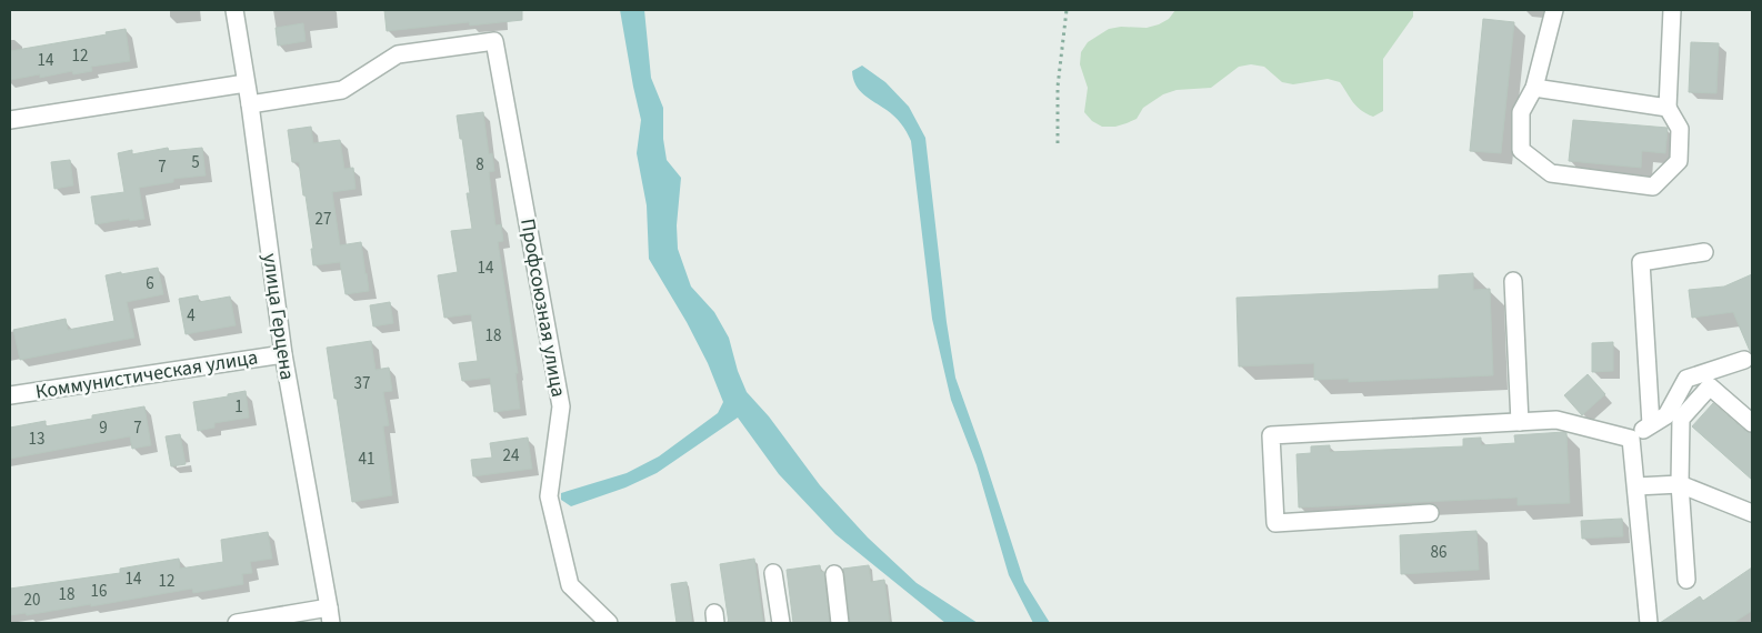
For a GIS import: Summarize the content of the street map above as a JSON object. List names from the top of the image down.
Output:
{
  "streets": {
    "street": ["Профсоюзная улица", "улица Герцена", "Коммунистическая улица"]
  },
  "crossings": [
    ["Профсоюзная улица", "улица Герцена"],
    ["улица Герцена", "Коммунистическая улица"]
  ],
  "house_numbers": [
    "12",
    "14",
    "5",
    "8",
    "7",
    "27",
    "14",
    "6",
    "4",
    "18",
    "37",
    "1",
    "9",
    "7",
    "13",
    "24",
    "41",
    "86",
    "14",
    "12",
    "16",
    "18",
    "20"
  ]
}
